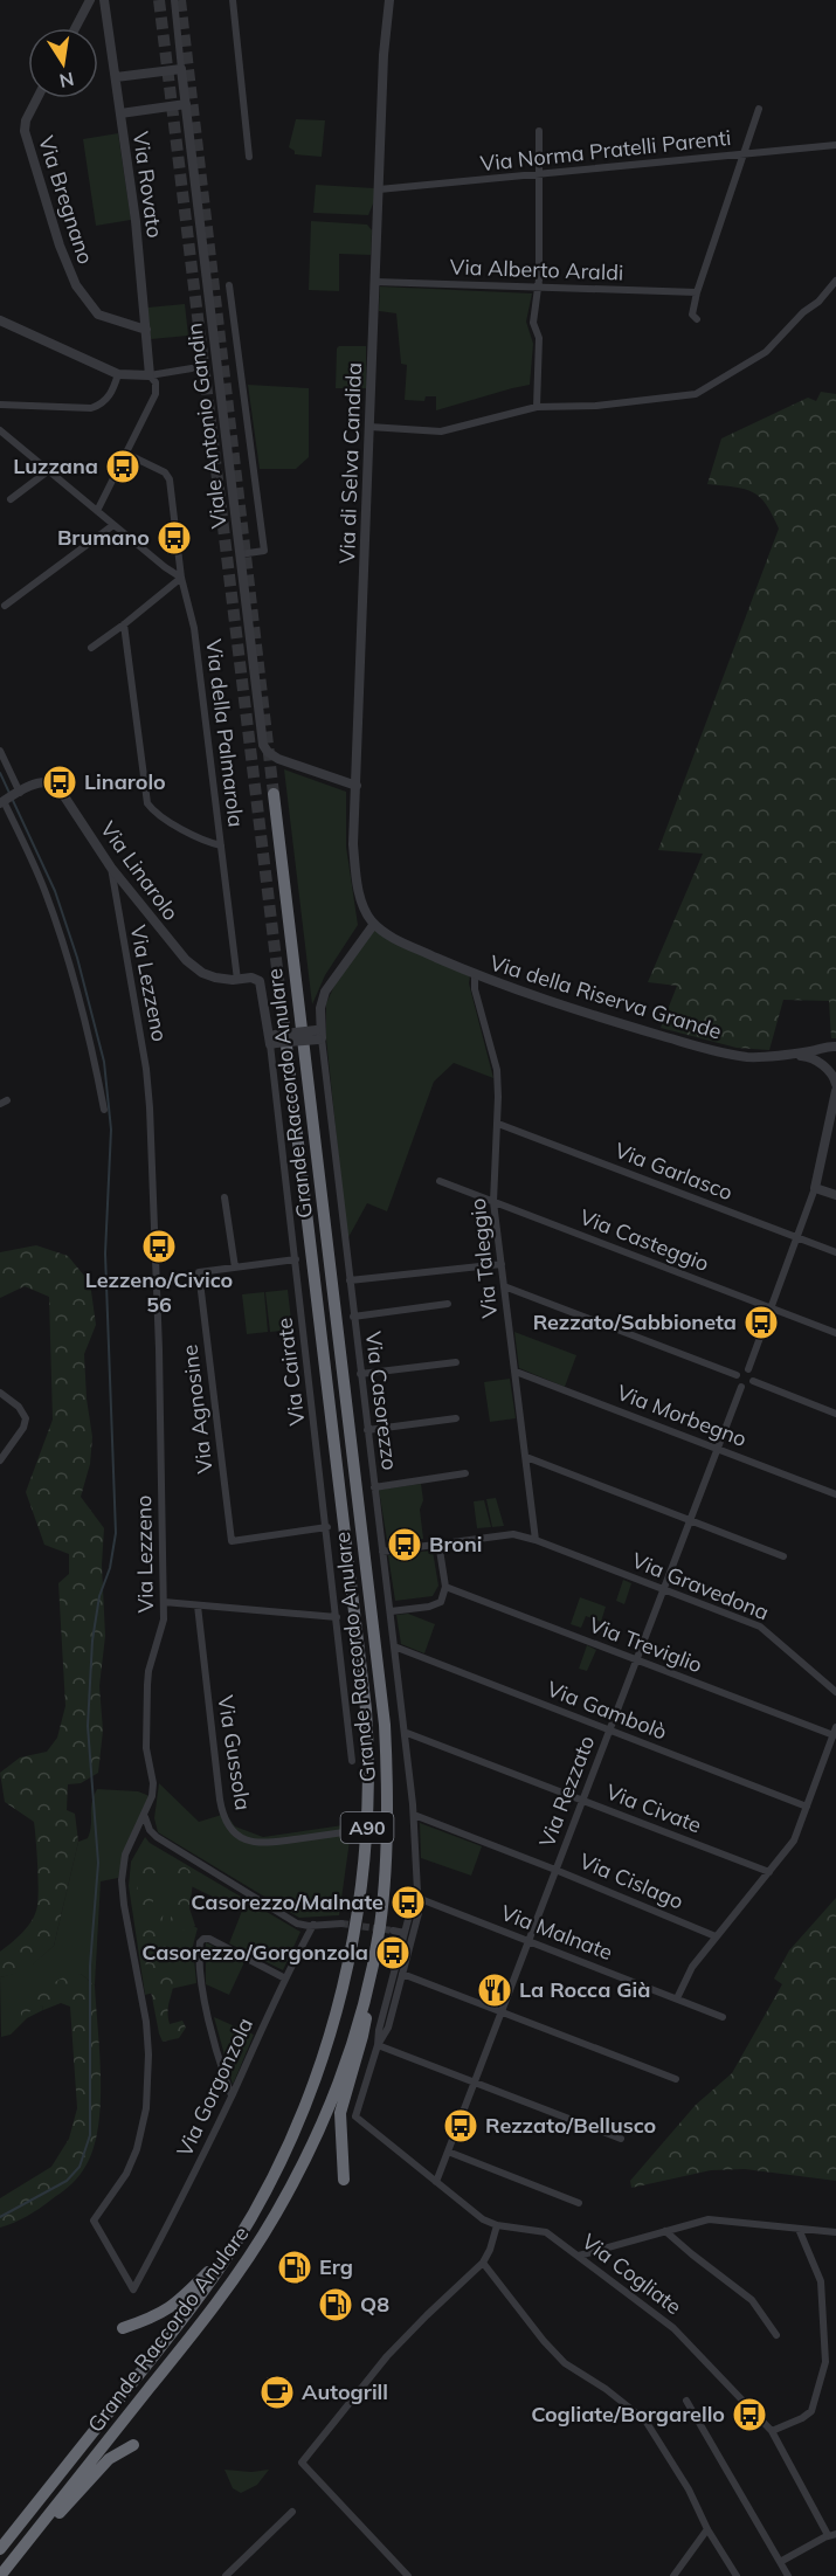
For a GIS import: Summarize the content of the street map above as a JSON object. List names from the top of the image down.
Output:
{
  "streets": {
    "highway": ["Grande Raccordo Anulare", "A90"],
    "street": [
      "Via Norma Pratelli Parenti",
      "Via Rovato",
      "Via Bregnano",
      "Via Alberto Araldi",
      "Viale Antonio Gandin",
      "Via di Selva Candida",
      "Via della Palmarola",
      "Via Linarolo",
      "Via Lezzeno",
      "Via della Riserva Grande",
      "Via Garlasco",
      "Via Casteggio",
      "Via Taleggio",
      "Via Cairate",
      "Via Casorezzo",
      "Via Agnosine",
      "Via Morbegno",
      "Via Gravedona",
      "Via Treviglio",
      "Via Gambolò",
      "Via Gussola",
      "Via Rezzato",
      "Via Civate",
      "Via Cislago",
      "Via Malnate",
      "Via Gorgonzola",
      "Via Cogliate"
    ]
  },
  "crossings": [
    ["Via Norma Pratelli Parenti", "Via di Selva Candida"],
    ["Via Rovato", "Via Bregnano"],
    ["Via Alberto Araldi", "Via di Selva Candida"],
    ["Viale Antonio Gandin", "Via di Selva Candida"],
    ["Via di Selva Candida", "Via della Riserva Grande"],
    ["Via di Selva Candida", "Via Casorezzo"],
    ["Via della Palmarola", "Via Linarolo"],
    ["Via Linarolo", "Via Lezzeno"],
    ["Via Linarolo", "Via Cairate"],
    ["Via Lezzeno", "Via Gorgonzola"],
    ["Via della Riserva Grande", "Via Taleggio"],
    ["Via della Riserva Grande", "Via Casorezzo"],
    ["Via Garlasco", "Via Taleggio"],
    ["Via Casteggio", "Via Taleggio"],
    ["Via Taleggio", "Via Morbegno"],
    ["Via Taleggio", "Via Gravedona"],
    ["Via Cairate", "Via Agnosine"],
    ["Via Casorezzo", "Via Gravedona"],
    ["Via Casorezzo", "Via Gambolò"],
    ["Via Casorezzo", "Via Civate"],
    ["Via Casorezzo", "Via Cislago"],
    ["Via Casorezzo", "Via Malnate"],
    ["Via Casorezzo", "Via Cogliate"],
    ["Via Morbegno", "Via Rezzato"],
    ["Via Gravedona", "Via Rezzato"],
    ["Via Treviglio", "Via Rezzato"],
    ["Via Gambolò", "Via Rezzato"],
    ["Via Rezzato", "Via Civate"],
    ["Via Rezzato", "Via Cislago"],
    ["Via Rezzato", "Via Malnate"],
    ["Via Rezzato", "Via Cogliate"]
  ],
  "places": {
    "bus stop": [
      "Luzzana",
      "Brumano",
      "Linarolo",
      "Lezzeno/Civico 56",
      "Rezzato/Sabbioneta",
      "Broni",
      "Casorezzo/Malnate",
      "Casorezzo/Gorgonzola",
      "Rezzato/Bellusco",
      "Cogliate/Borgarello"
    ],
    "restaurant": ["La Rocca Già"],
    "fuel station": ["Erg", "Q8"],
    "cafe": ["Autogrill"]
  },
  "north": "bottom"
}
